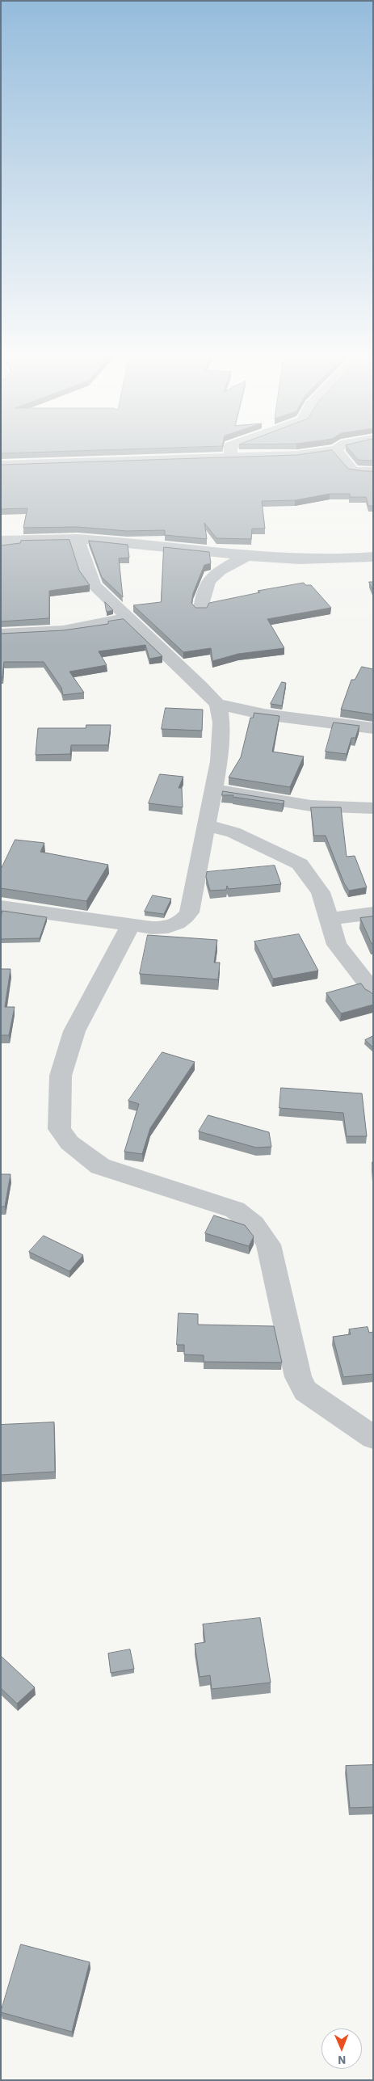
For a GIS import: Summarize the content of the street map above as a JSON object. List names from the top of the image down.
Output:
{
  "north": "bottom"
}
